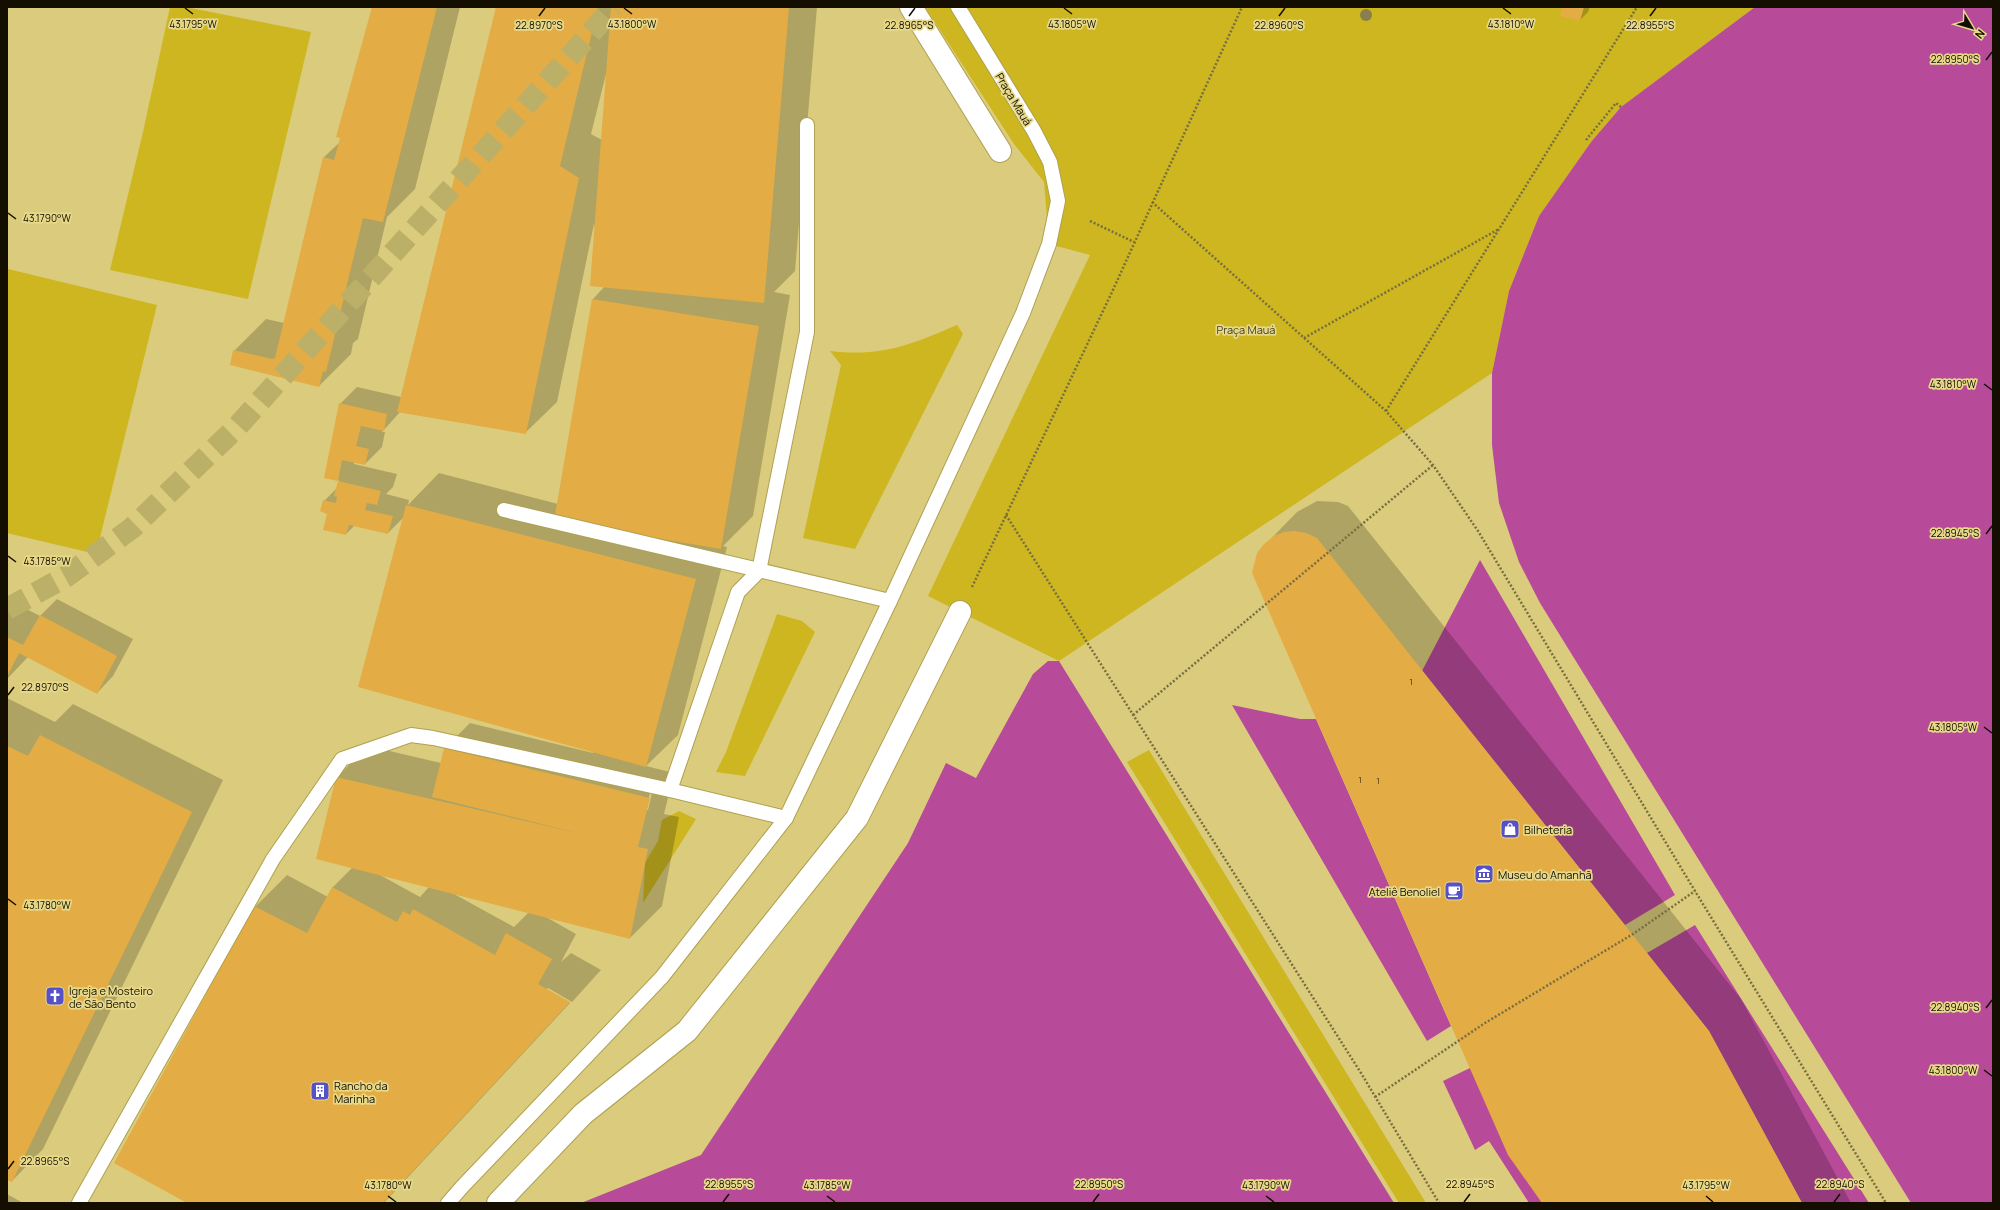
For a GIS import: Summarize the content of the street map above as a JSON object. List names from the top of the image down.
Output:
{
  "streets": {
    "lane": ["Praça Mauá"]
  },
  "parks": ["Praça Mauá"],
  "places": {
    "shop": ["Bilheteria"],
    "museum": ["Museu do Amanhã"],
    "cafe": ["Ateliê Benoliel"],
    "church": ["Igreja e Mosteiro de São Bento"],
    "building": ["Rancho da Marinha"]
  },
  "house_numbers": ["1", "1", "1"],
  "north": "bottom right",
  "coordinates": [
    "43.1795°W",
    "43.1800°W",
    "43.1805°W",
    "43.1810°W",
    "22.8965°S",
    "22.8960°S",
    "22.8955°S",
    "22.8970°S",
    "22.8950°S",
    "43.1790°W",
    "22.8945°S",
    "43.1785°W",
    "43.1780°W",
    "22.8940°S"
  ]
}
